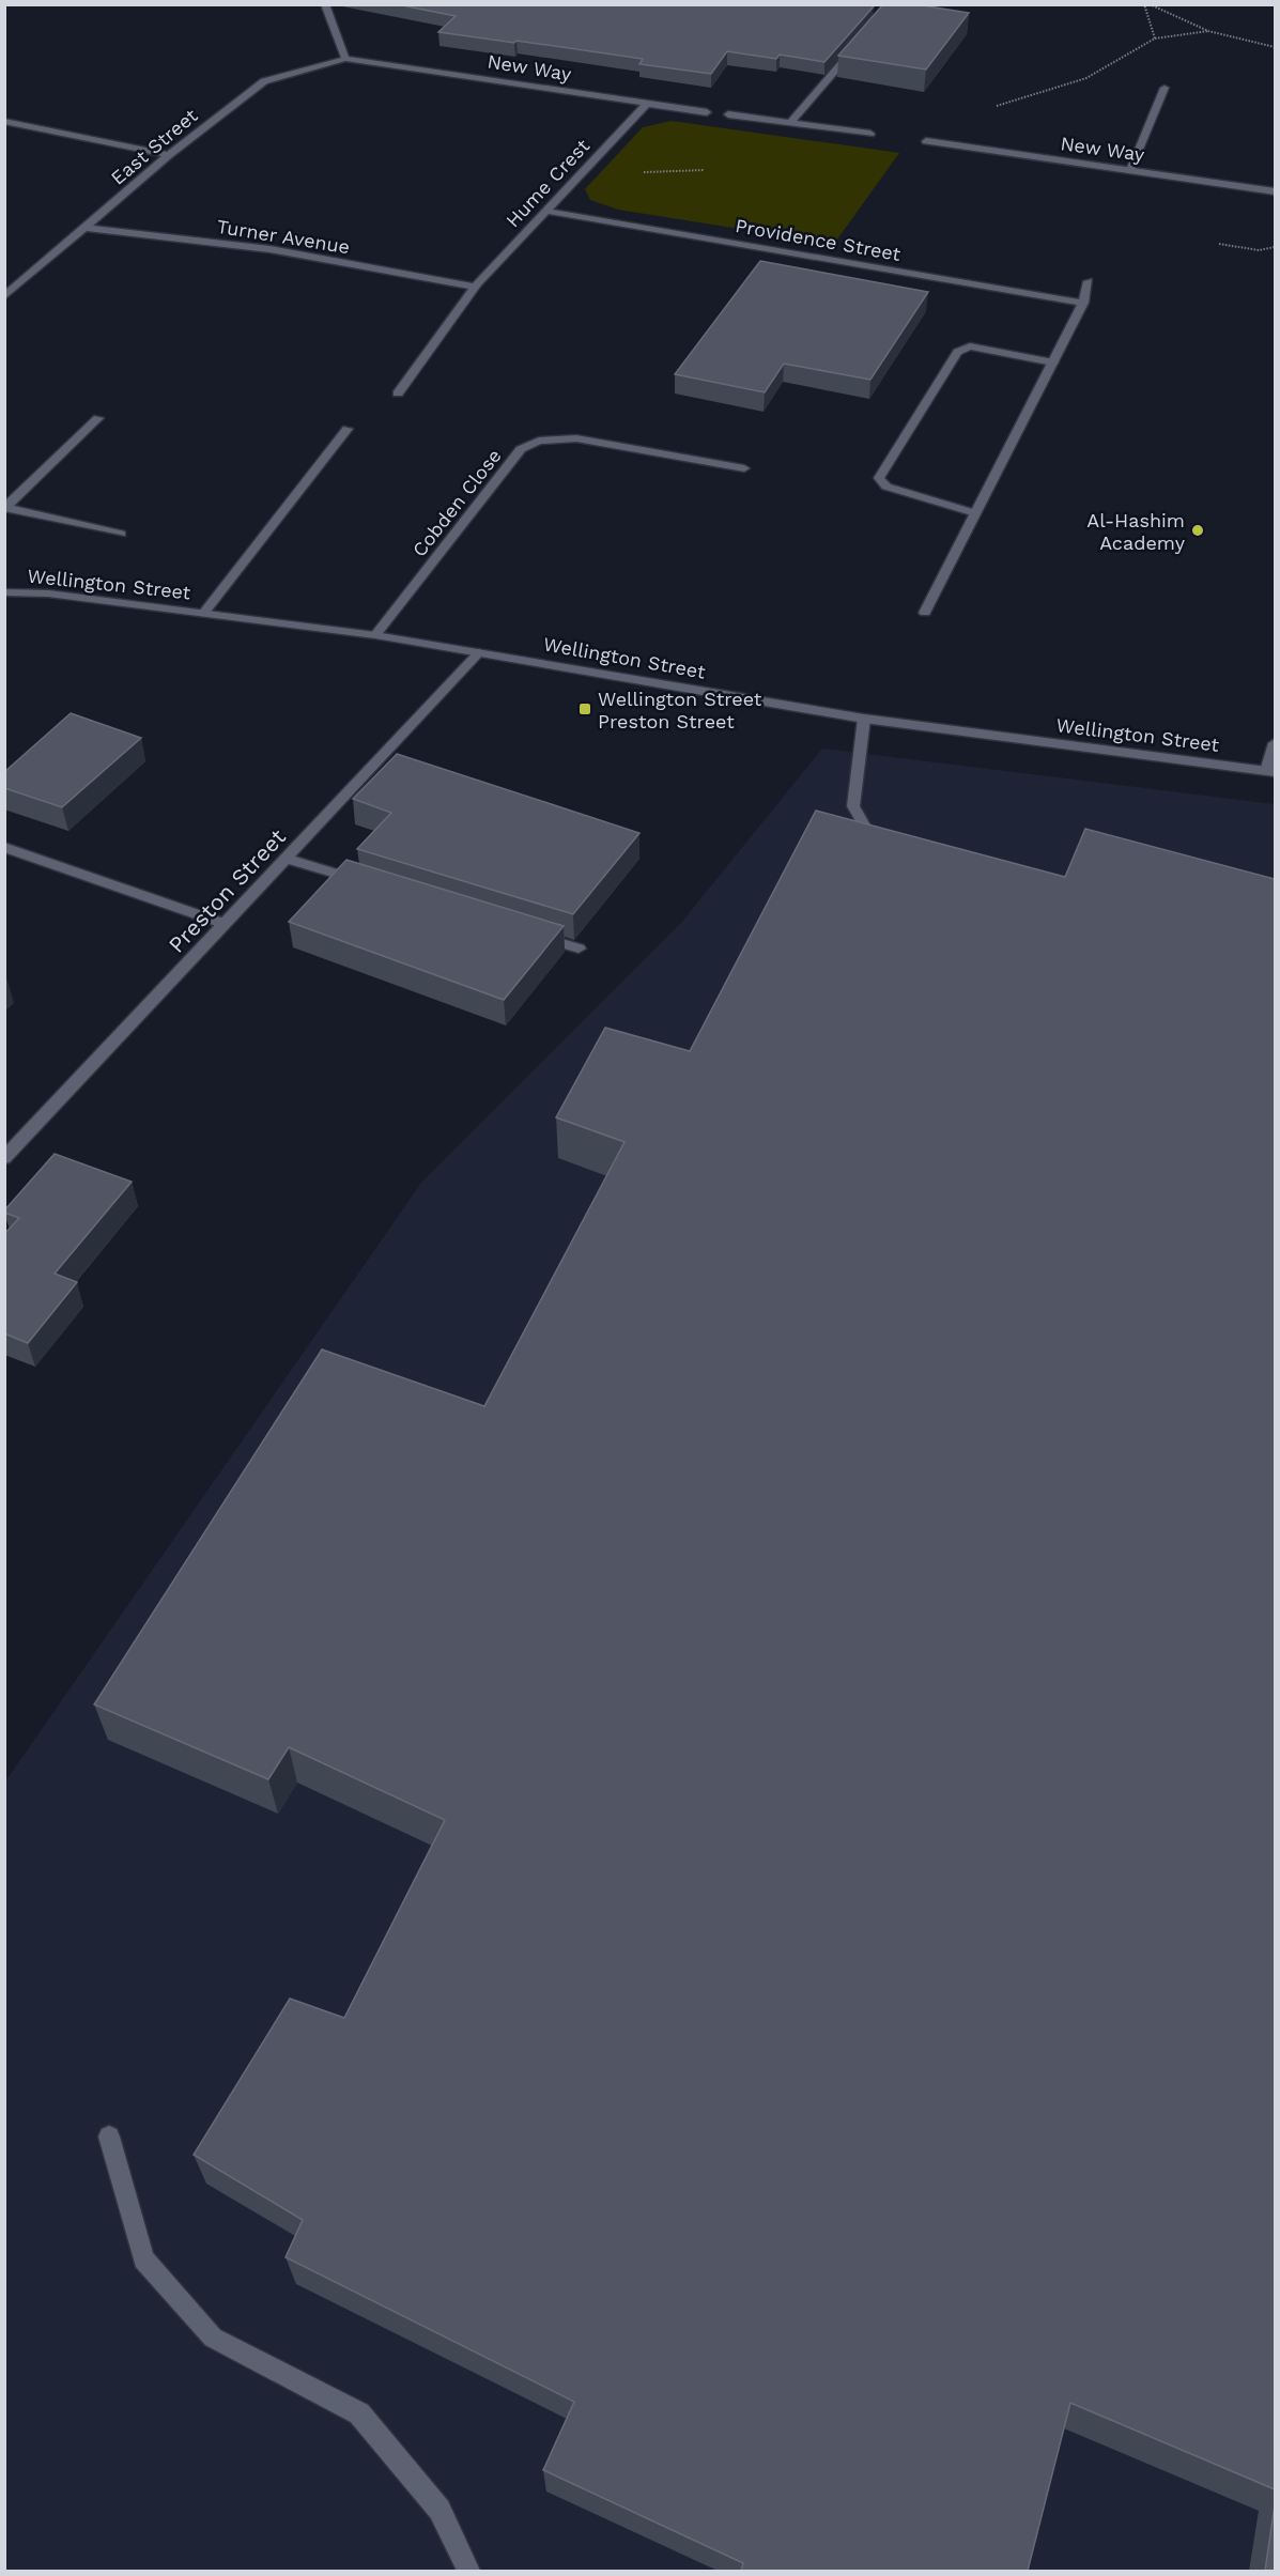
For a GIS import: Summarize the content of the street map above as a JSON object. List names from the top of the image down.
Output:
{
  "streets": {
    "street": [
      "New Way",
      "East Street",
      "Hume Crest",
      "Turner Avenue",
      "Providence Street",
      "Cobden Close",
      "Wellington Street",
      "Preston Street"
    ]
  },
  "crossings": [
    ["New Way", "East Street"],
    ["New Way", "Hume Crest"],
    ["East Street", "Turner Avenue"],
    ["Hume Crest", "Turner Avenue"],
    ["Hume Crest", "Providence Street"],
    ["Cobden Close", "Wellington Street"],
    ["Wellington Street", "Preston Street"]
  ],
  "places": {
    "other": ["Al-Hashim Academy"],
    "transit": ["Wellington Street Preston Street"]
  }
}
